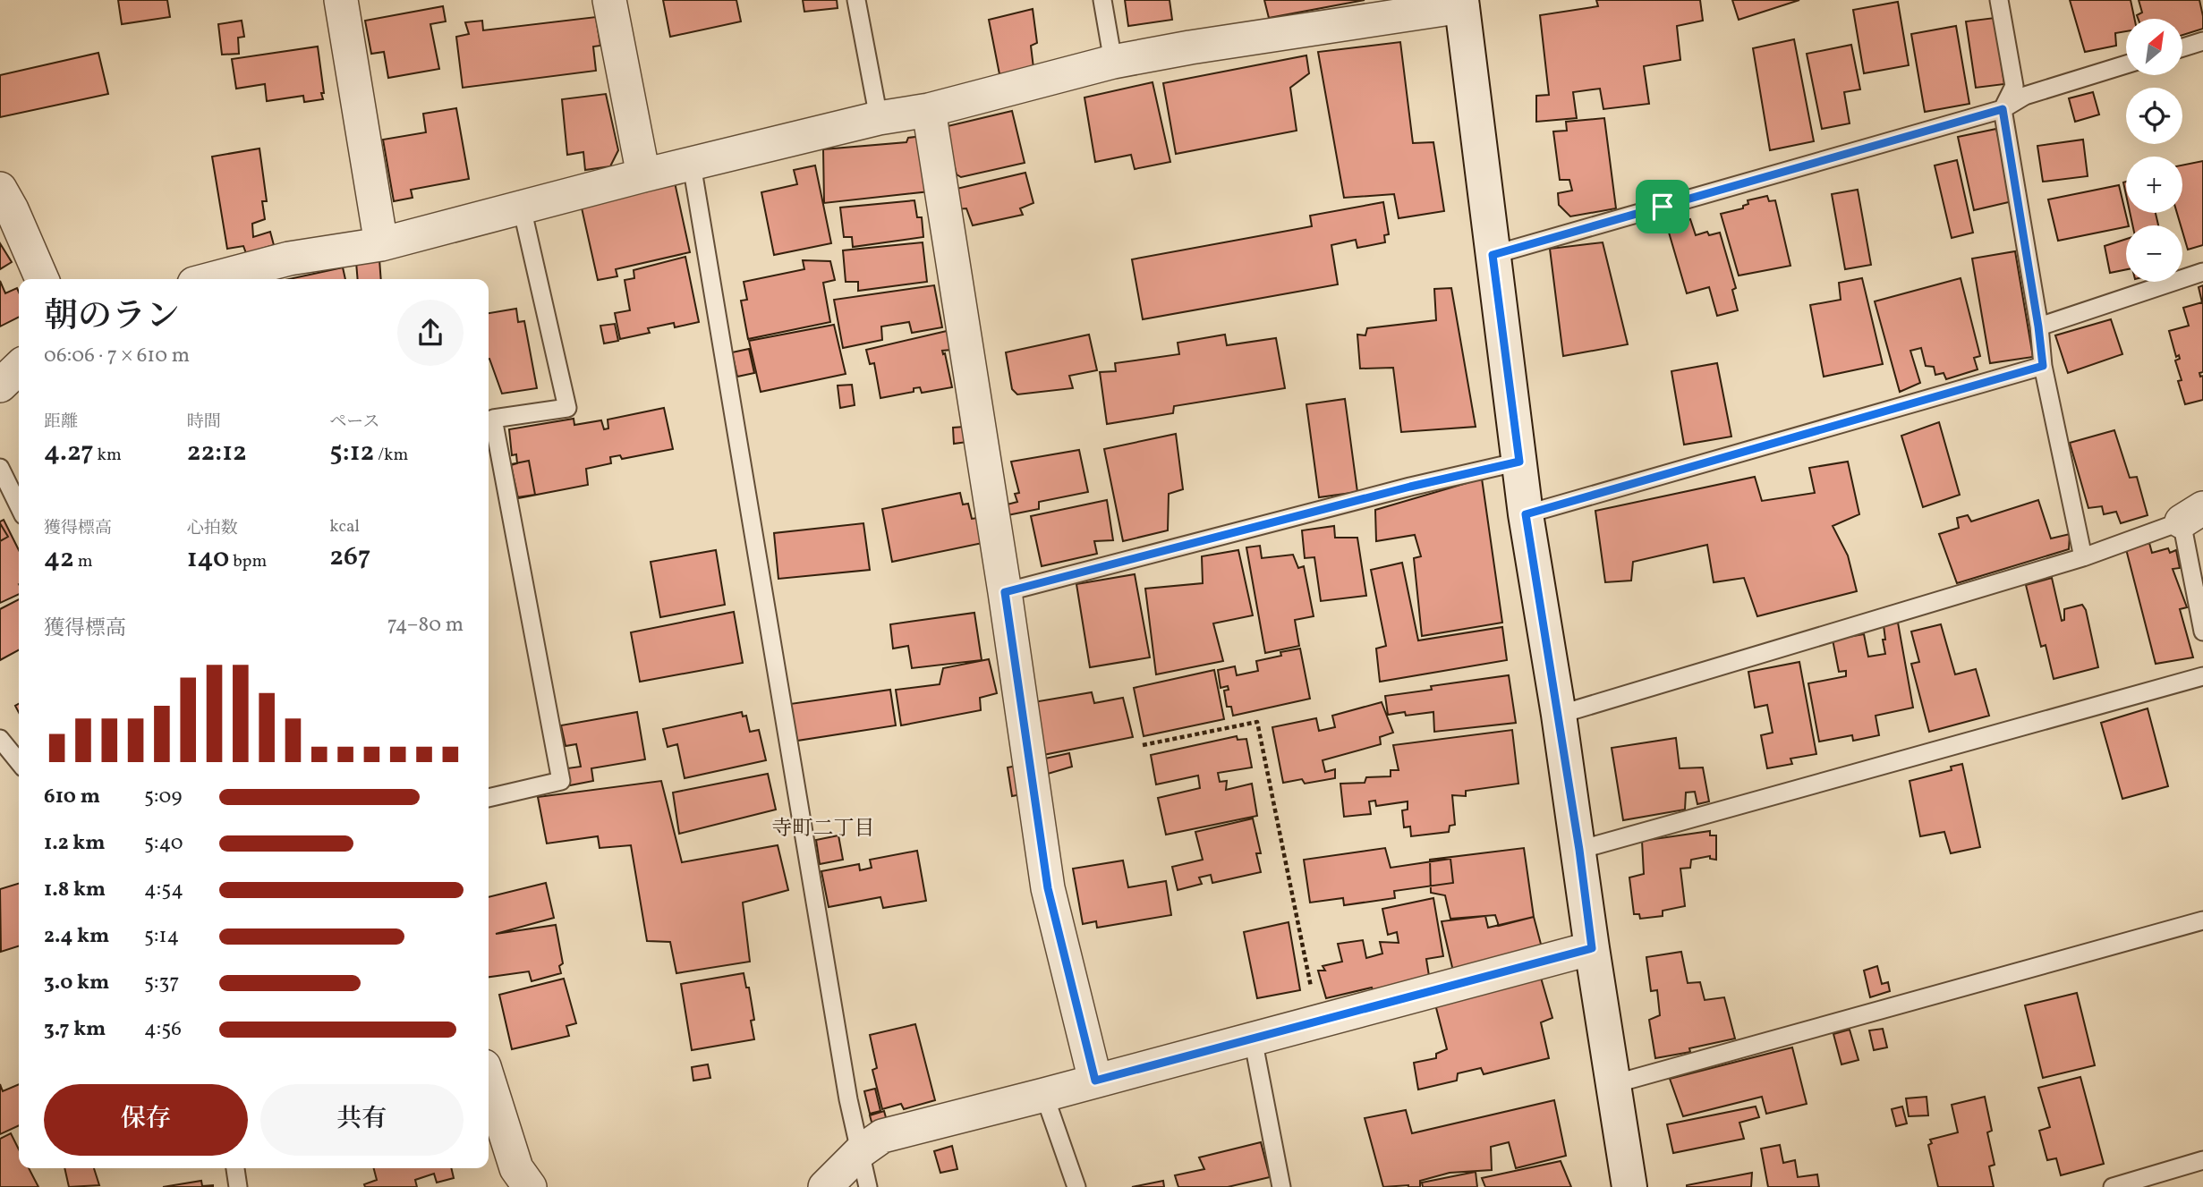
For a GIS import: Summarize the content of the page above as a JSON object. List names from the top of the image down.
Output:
{
  "districts": ["寺町二丁目"],
  "north": "top right",
  "page": {
    "map_buttons": ["+", "−"],
    "heading": ["朝のラン", "06:06 · 7 × 610 m"],
    "stats": [
      ["距離", "4.27 km"],
      ["時間", "22:12"],
      ["ペース", "5:12 /km"],
      ["獲得標高", "42 m"],
      ["心拍数", "140 bpm"],
      ["kcal", "267"]
    ],
    "chart": ["獲得標高", "74–80 m"],
    "list": [
      {
        "name": "610 m",
        "note": "5:09"
      },
      {
        "name": "1.2 km",
        "note": "5:40"
      },
      {
        "name": "1.8 km",
        "note": "4:54"
      },
      {
        "name": "2.4 km",
        "note": "5:14"
      },
      {
        "name": "3.0 km",
        "note": "5:37"
      },
      {
        "name": "3.7 km",
        "note": "4:56"
      }
    ],
    "buttons": ["保存", "共有"]
  }
}
